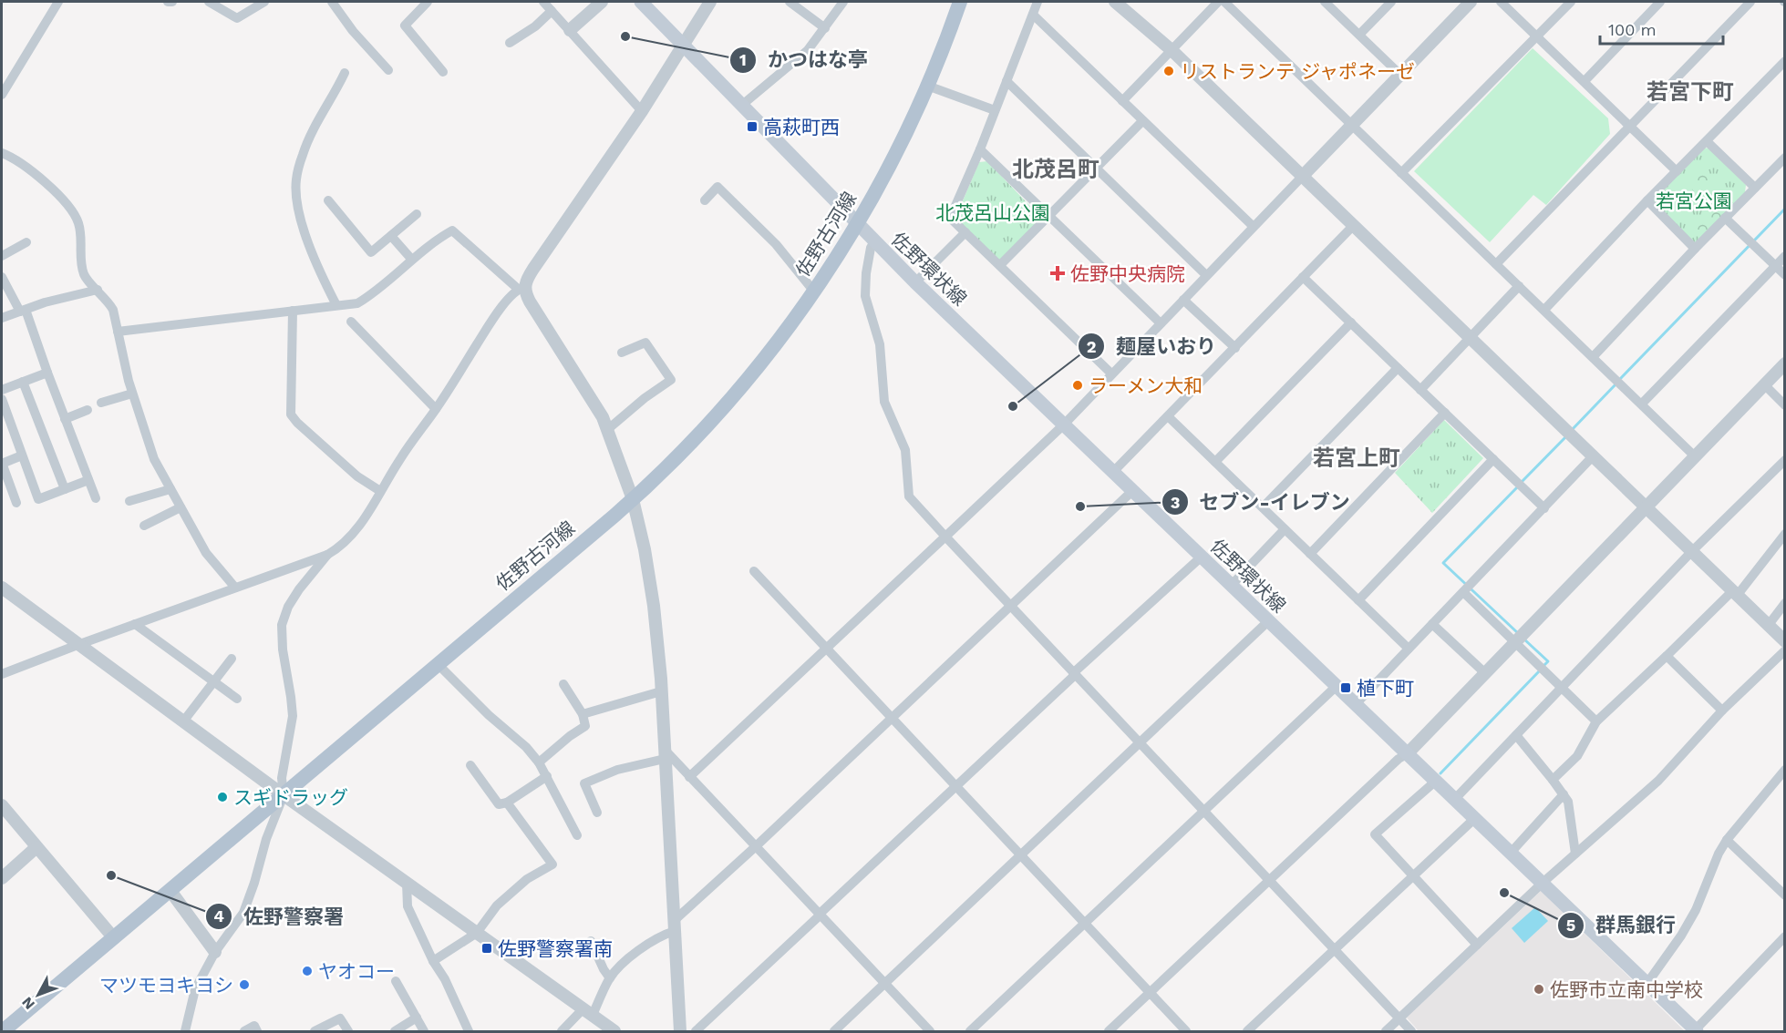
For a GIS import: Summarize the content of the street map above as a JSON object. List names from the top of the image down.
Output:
{
  "streets": {
    "main road": ["佐野古河線", "佐野環状線"]
  },
  "crossings": [
    ["佐野古河線", "佐野環状線"]
  ],
  "districts": ["若宮下町", "北茂呂町", "若宮上町"],
  "parks": ["若宮公園", "北茂呂山公園"],
  "places": {
    "other": [
      "かつはな亭",
      "リストランテ ジャポネーゼ",
      "ラーメン大和",
      "麺屋いおり",
      "セブン-イレブン",
      "スギドラッグ",
      "佐野警察署",
      "群馬銀行",
      "ヤオコー",
      "マツモヨキヨシ",
      "佐野市立南中学校"
    ],
    "transit": ["高萩町西", "植下町", "佐野警察署南"],
    "health": ["佐野中央病院"]
  },
  "scale_bar": "100 m",
  "north": "bottom left"
}
